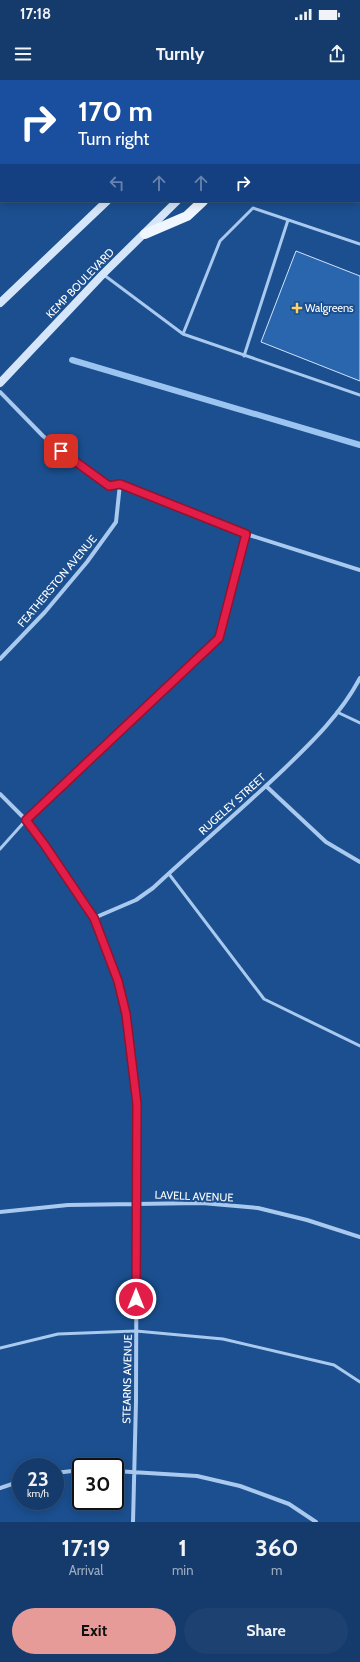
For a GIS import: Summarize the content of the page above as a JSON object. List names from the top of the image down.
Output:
{
  "streets": {
    "main road": ["KEMP BOULEVARD"],
    "street": [
      "FEATHERSTON AVENUE",
      "RUGELEY STREET",
      "LAVELL AVENUE",
      "STEARNS AVENUE"
    ]
  },
  "crossings": [
    ["RUGELEY STREET", "STEARNS AVENUE"],
    ["LAVELL AVENUE", "STEARNS AVENUE"]
  ],
  "places": {
    "health": ["Walgreens"]
  },
  "page": {
    "status": "17:18",
    "header": "Turnly",
    "turn": ["170 m", "Turn right"],
    "speed": "23 km/h",
    "limit": "30",
    "eta": [
      "17:19",
      "Arrival",
      "1",
      "min",
      "360",
      "m"
    ],
    "buttons": ["Exit", "Share"]
  }
}
